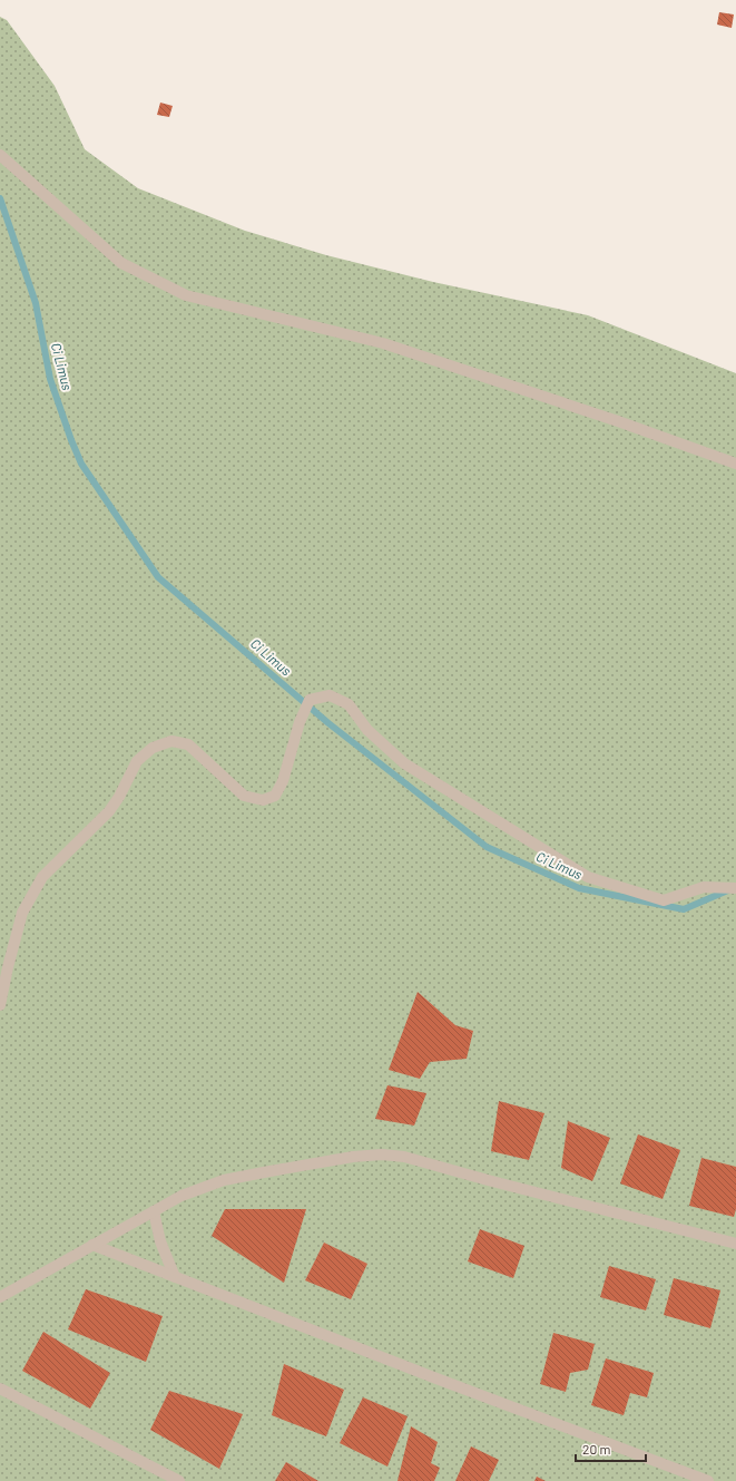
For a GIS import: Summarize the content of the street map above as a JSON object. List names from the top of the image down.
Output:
{
  "water": ["Ci Limus"],
  "scale_bar": "20 m"
}
